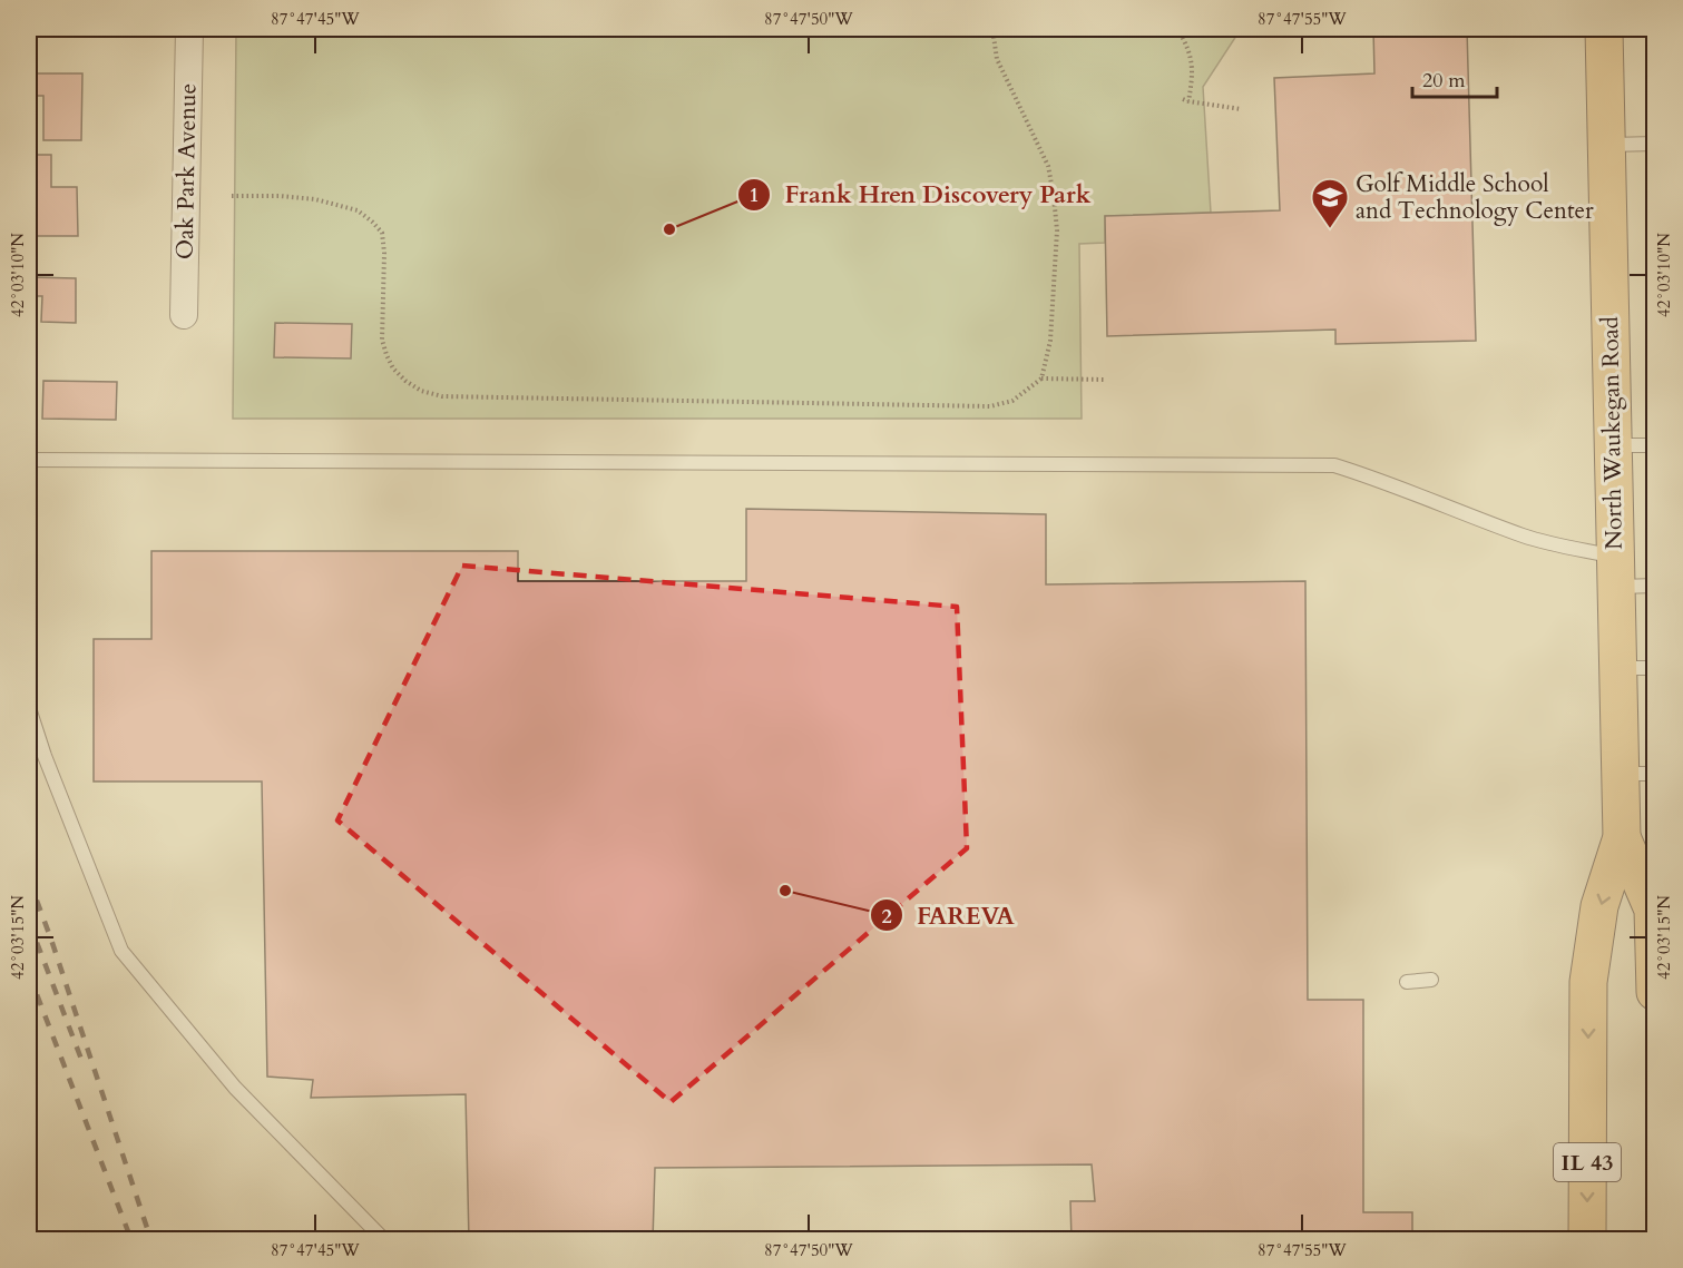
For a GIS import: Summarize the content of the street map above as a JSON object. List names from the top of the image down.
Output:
{
  "streets": {
    "main road": ["North Waukegan Road", "IL 43"],
    "street": ["Oak Park Avenue"]
  },
  "places": {
    "other": ["Frank Hren Discovery Park", "FAREVA"],
    "school or university": ["Golf Middle School and Technology Center"]
  },
  "scale_bar": "20 m",
  "coordinates": [
    "87°47'45\"W",
    "87°47'50\"W",
    "87°47'55\"W",
    "42°03'10\"N",
    "42°03'15\"N"
  ]
}
